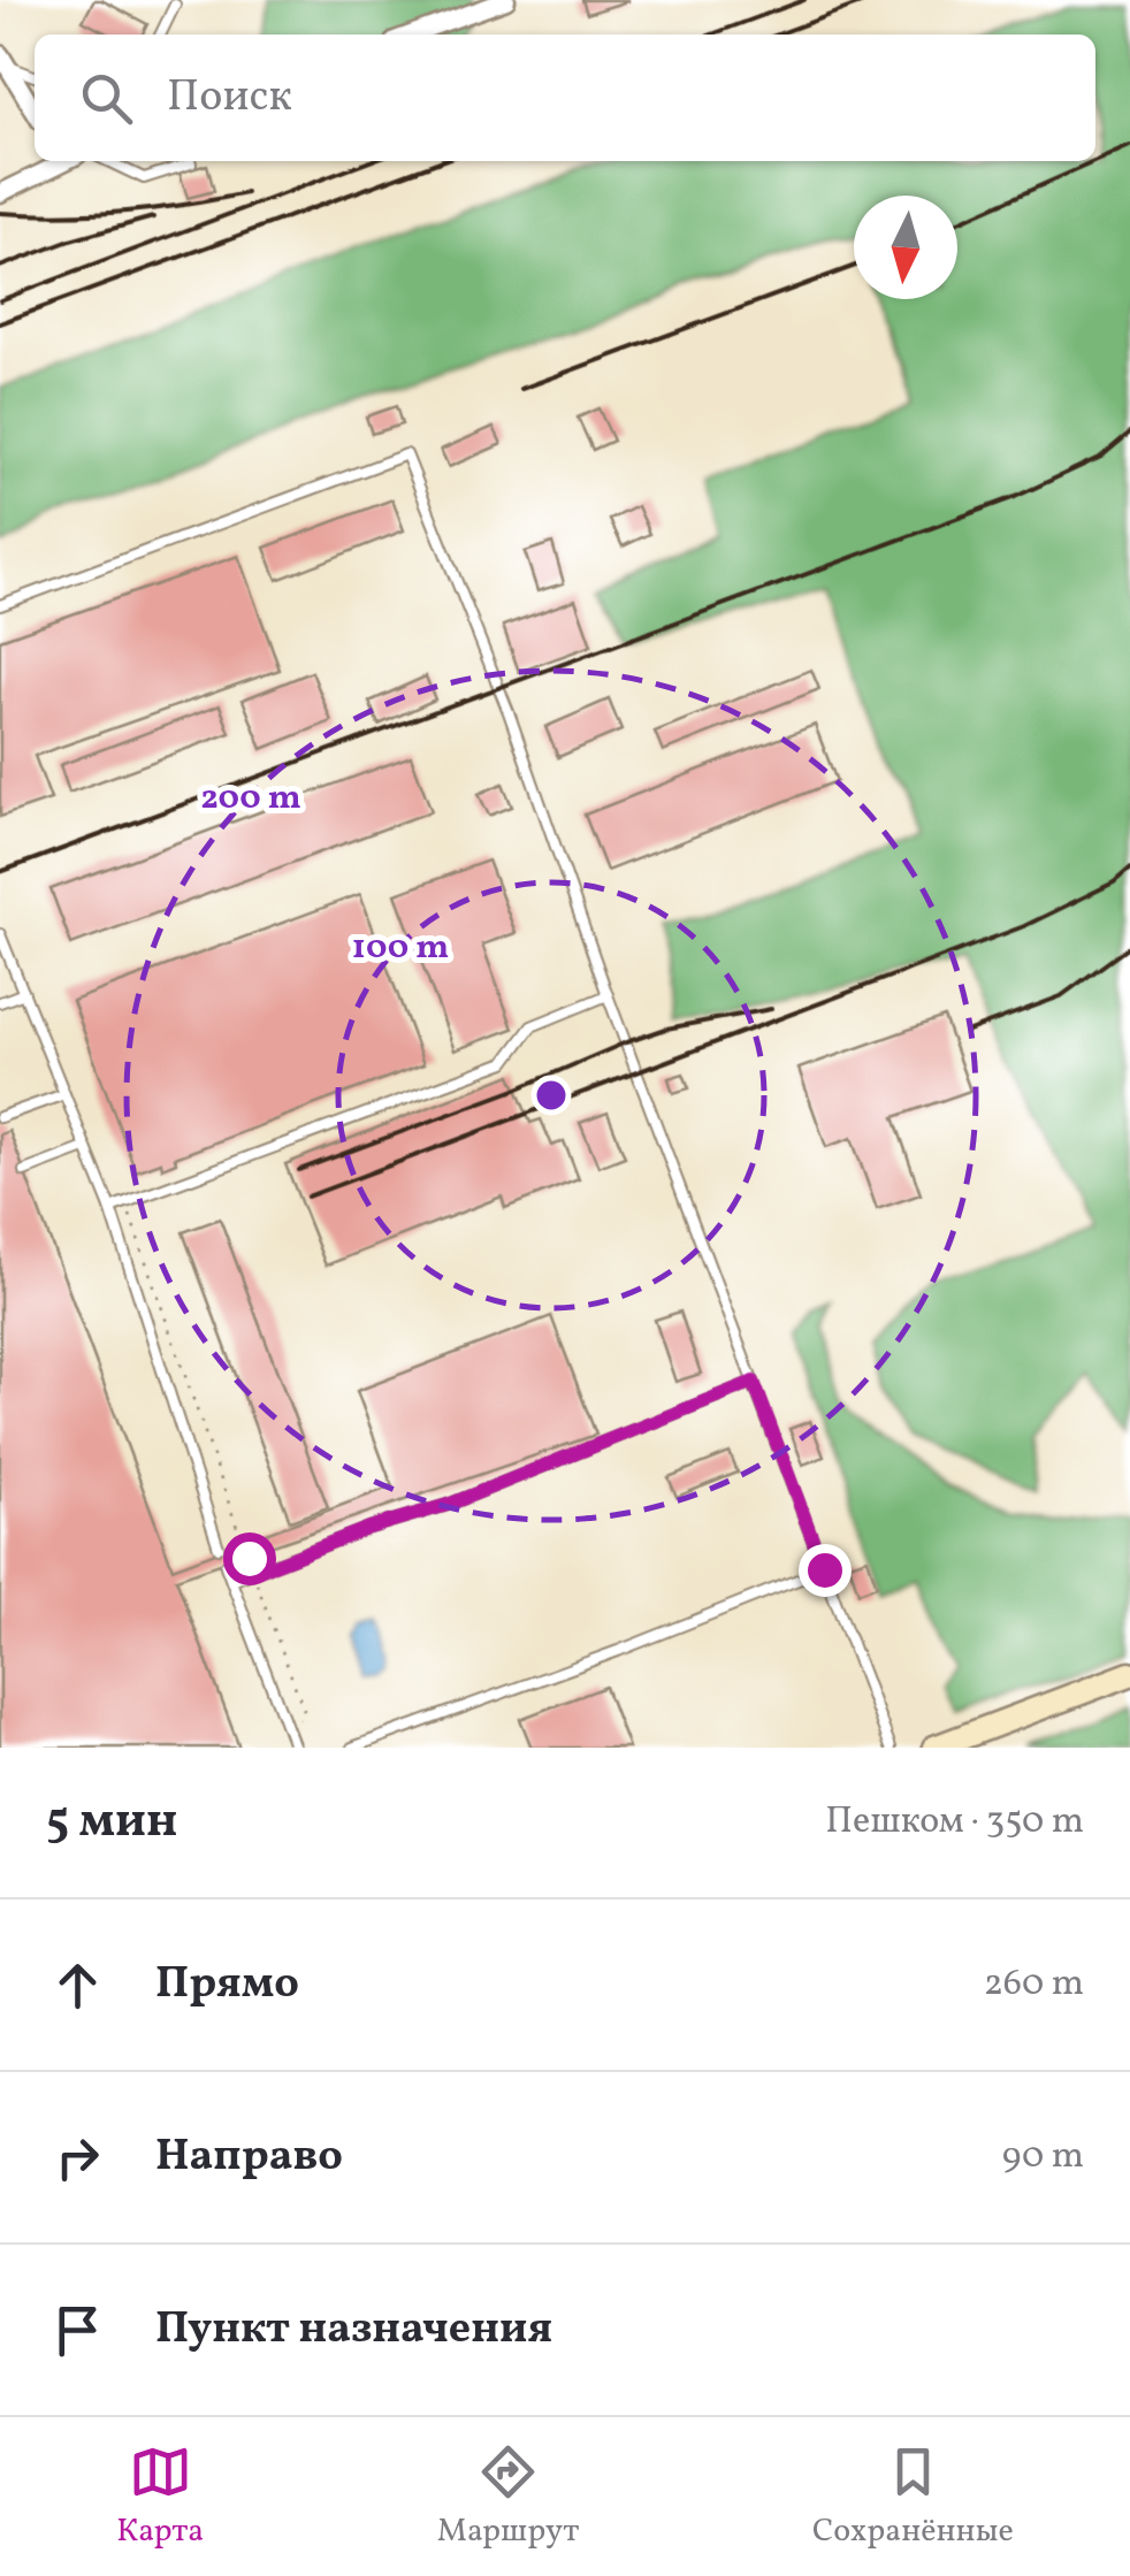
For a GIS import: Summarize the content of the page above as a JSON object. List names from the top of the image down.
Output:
{
  "north": "bottom",
  "page": {
    "search": "Поиск",
    "heading": ["5 мин", "Пешком · 350 m"],
    "list": [
      ["Прямо", "260 m"],
      ["Направо", "90 m"],
      "Пункт назначения"
    ],
    "nav": ["Карта", "Маршрут", "Сохранённые"]
  },
  "rings": ["200 m", "100 m"]
}
